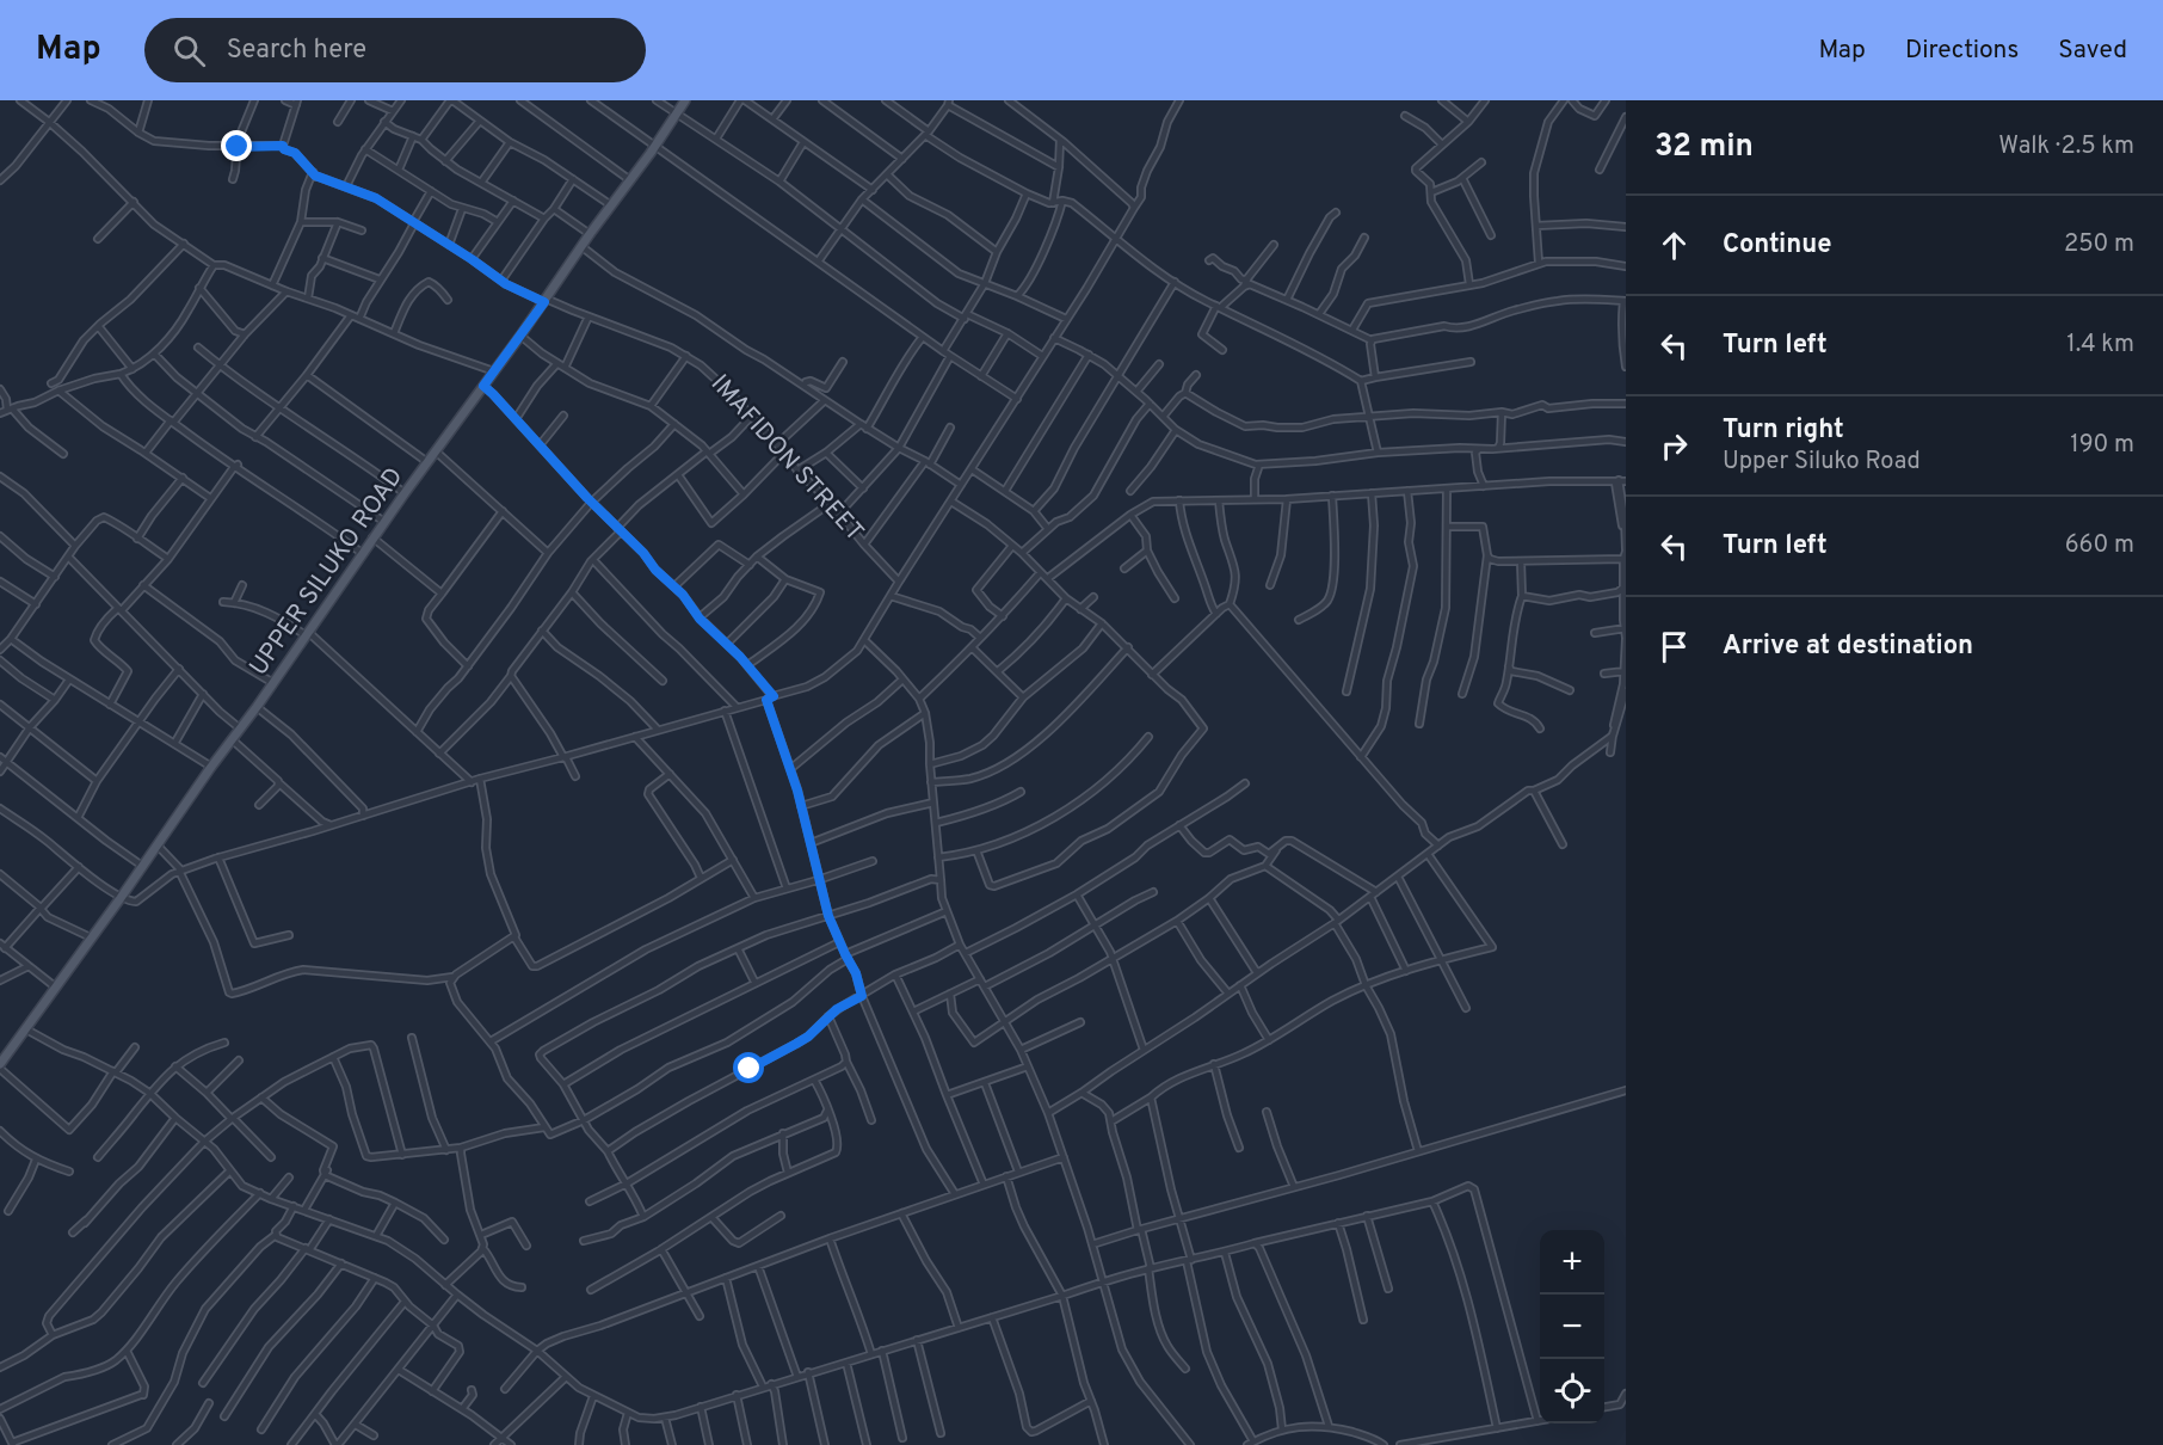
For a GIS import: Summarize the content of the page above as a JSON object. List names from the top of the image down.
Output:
{
  "streets": {
    "main road": ["UPPER SILUKO ROAD"],
    "street": ["IMAFIDON STREET"]
  },
  "crossings": [
    ["IMAFIDON STREET", "UPPER SILUKO ROAD"]
  ],
  "page": {
    "header": "Map",
    "search": "Search here",
    "nav": ["Map", "Directions", "Saved"],
    "heading": ["32 min", "Walk · 2.5 km"],
    "list": [
      ["Continue", "250 m"],
      ["Turn left", "1.4 km"],
      ["Turn right", "Upper Siluko Road", "190 m"],
      ["Turn left", "660 m"],
      "Arrive at destination"
    ],
    "map_buttons": ["+", "−"]
  }
}
